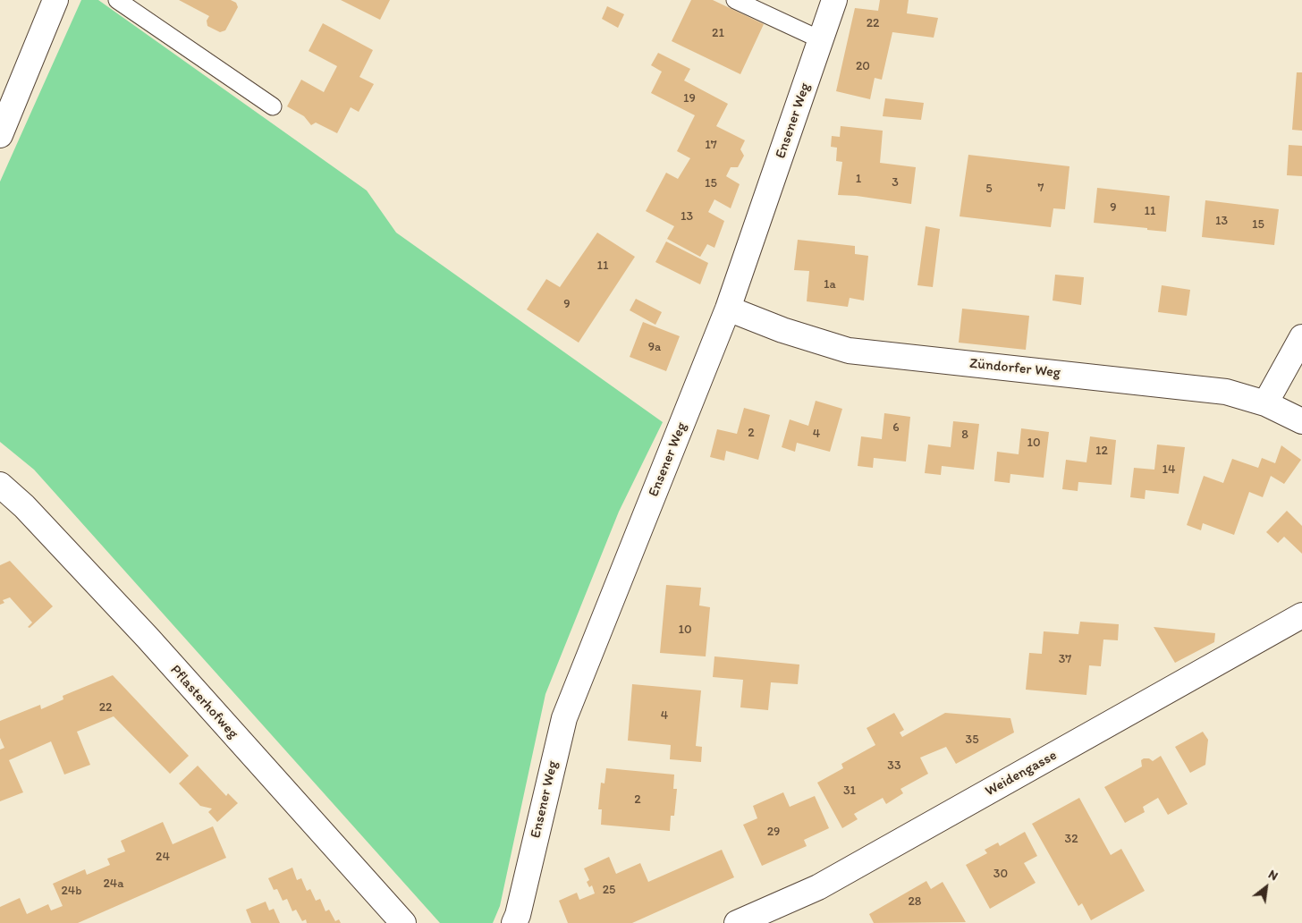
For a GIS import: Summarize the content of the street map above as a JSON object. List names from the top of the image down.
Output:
{
  "streets": {
    "street": [
      "Ensener Weg",
      "Zündorfer Weg",
      "Pflasterhofweg",
      "Weidengasse"
    ]
  },
  "crossings": [
    ["Ensener Weg", "Zündorfer Weg"]
  ],
  "house_numbers": [
    "22",
    "21",
    "20",
    "19",
    "17",
    "1",
    "3",
    "15",
    "7",
    "5",
    "9",
    "11",
    "13",
    "13",
    "15",
    "11",
    "1a",
    "9",
    "9a",
    "6",
    "2",
    "4",
    "8",
    "10",
    "12",
    "14",
    "10",
    "37",
    "22",
    "4",
    "35",
    "33",
    "31",
    "2",
    "29",
    "32",
    "24",
    "30",
    "24a",
    "25",
    "24b",
    "28"
  ],
  "north": "top right"
}
